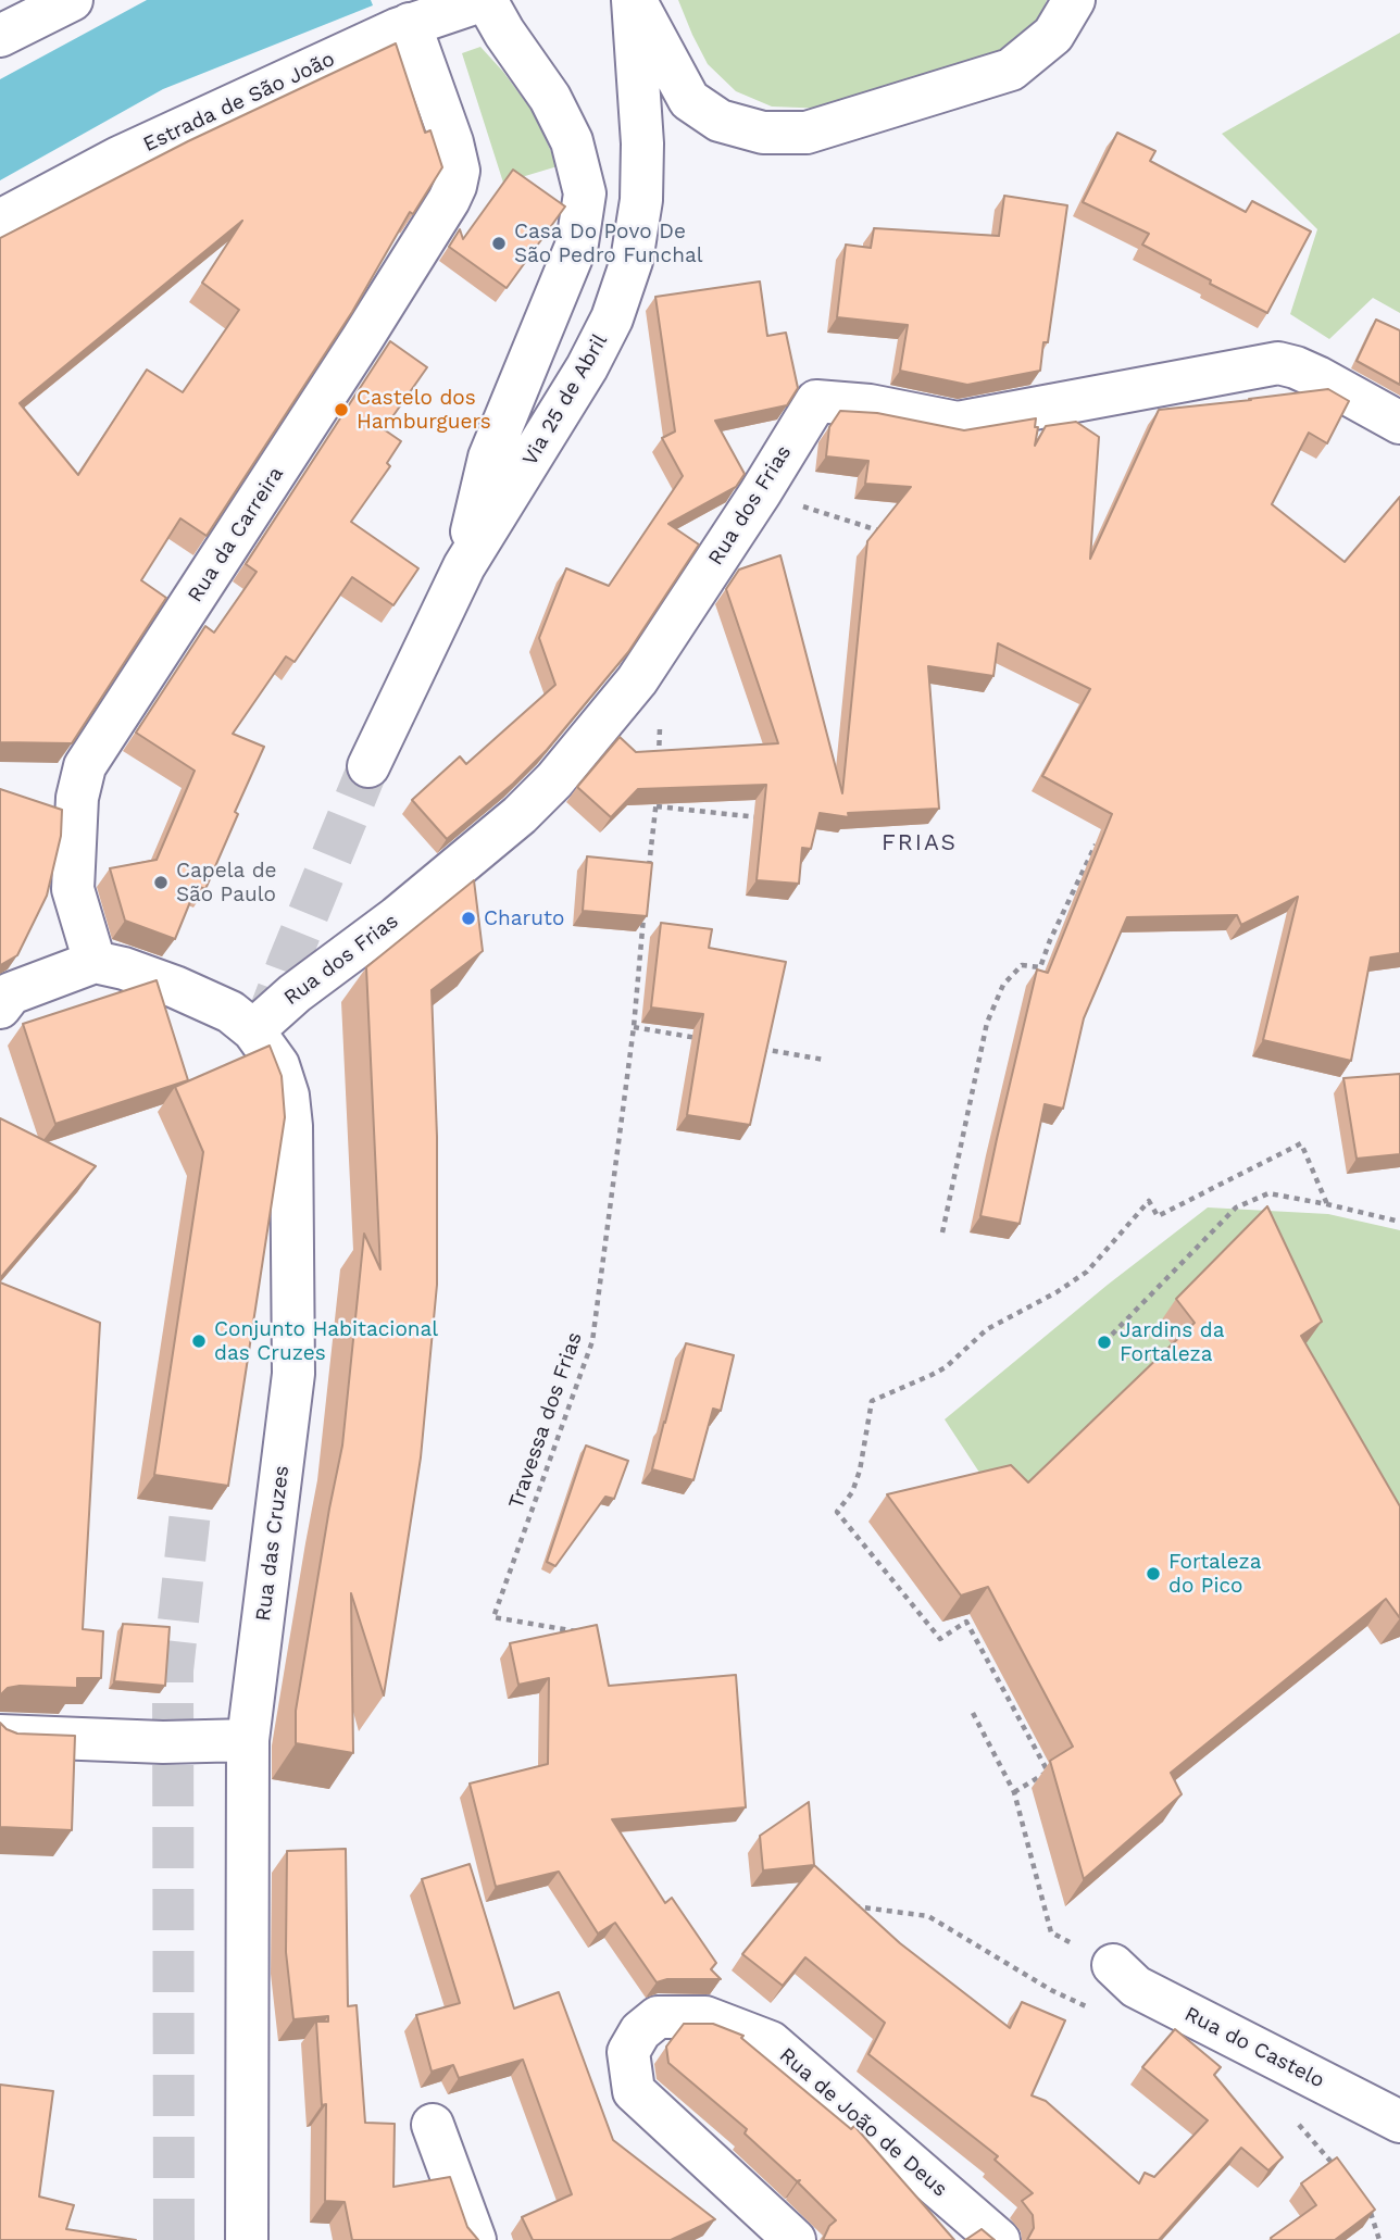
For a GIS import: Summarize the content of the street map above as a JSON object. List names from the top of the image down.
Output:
{
  "streets": {
    "street": [
      "Estrada de São João",
      "Via 25 de Abril",
      "Rua dos Frias",
      "Rua da Carreira",
      "Rua das Cruzes",
      "Rua do Castelo",
      "Rua de João de Deus"
    ],
    "path": ["Travessa dos Frias"]
  },
  "crossings": [
    ["Estrada de São João", "Rua da Carreira"],
    ["Rua dos Frias", "Rua das Cruzes"],
    ["Rua da Carreira", "Rua das Cruzes"]
  ],
  "districts": ["FRIAS"],
  "places": [
    "Casa Do Povo De São Pedro Funchal",
    "Castelo dos Hamburguers",
    "Capela de São Paulo",
    "Charuto",
    "Conjunto Habitacional das Cruzes",
    "Jardins da Fortaleza",
    "Fortaleza do Pico"
  ]
}
